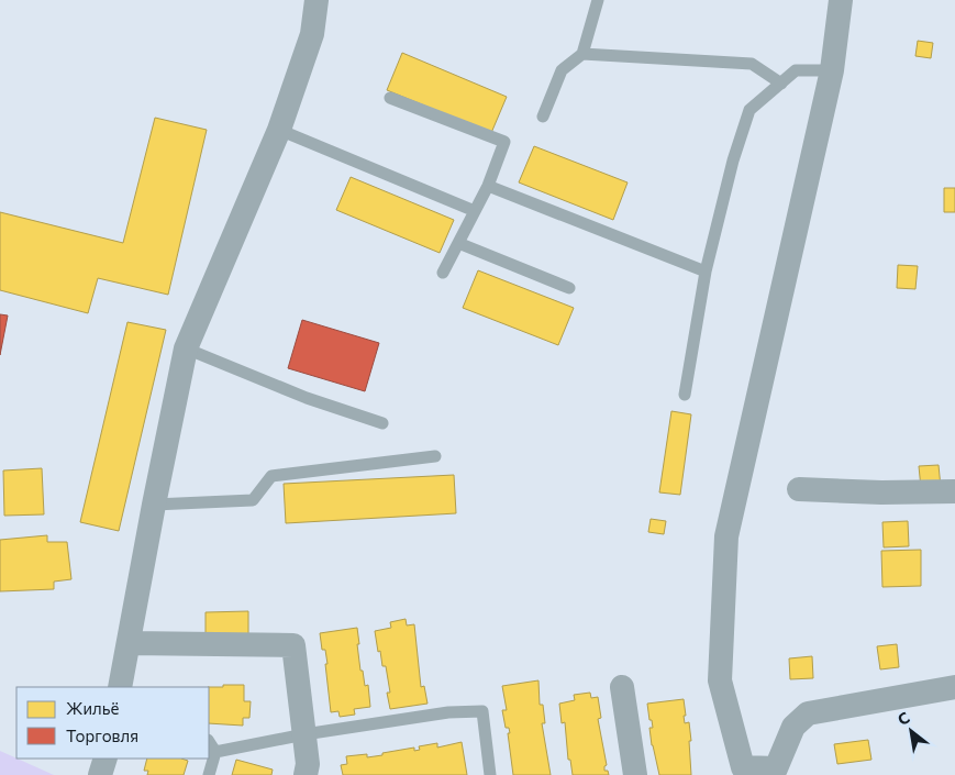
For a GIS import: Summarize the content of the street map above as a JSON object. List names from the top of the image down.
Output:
{
  "legend": ["Жильё", "Торговля"],
  "north": "top left"
}
